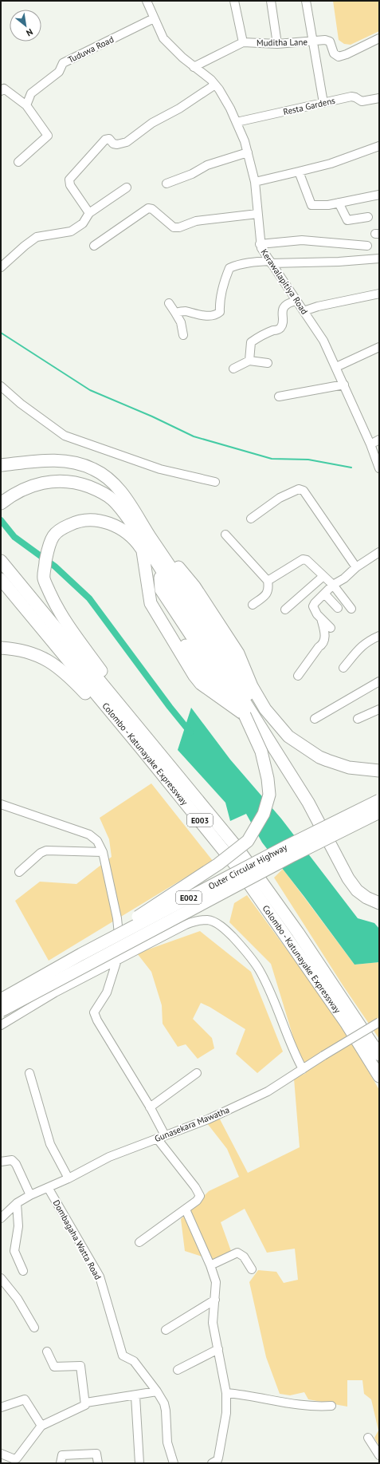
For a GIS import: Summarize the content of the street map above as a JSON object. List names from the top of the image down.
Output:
{
  "streets": {
    "highway": [
      "Colombo - Katunayake Expressway",
      "E003",
      "Outer Circular Highway",
      "E002"
    ],
    "street": [
      "Muditha Lane",
      "Tuduwa Road",
      "Resta Gardens",
      "Kerawalapitiya Road",
      "Gunasekara Mawatha",
      "Dombagaha Watta Road"
    ]
  },
  "crossings": [
    ["Muditha Lane", "Resta Gardens"],
    ["Muditha Lane", "Kerawalapitiya Road"],
    ["Tuduwa Road", "Kerawalapitiya Road"],
    ["Resta Gardens", "Kerawalapitiya Road"],
    ["Gunasekara Mawatha", "Dombagaha Watta Road"]
  ],
  "north": "bottom right"
}
